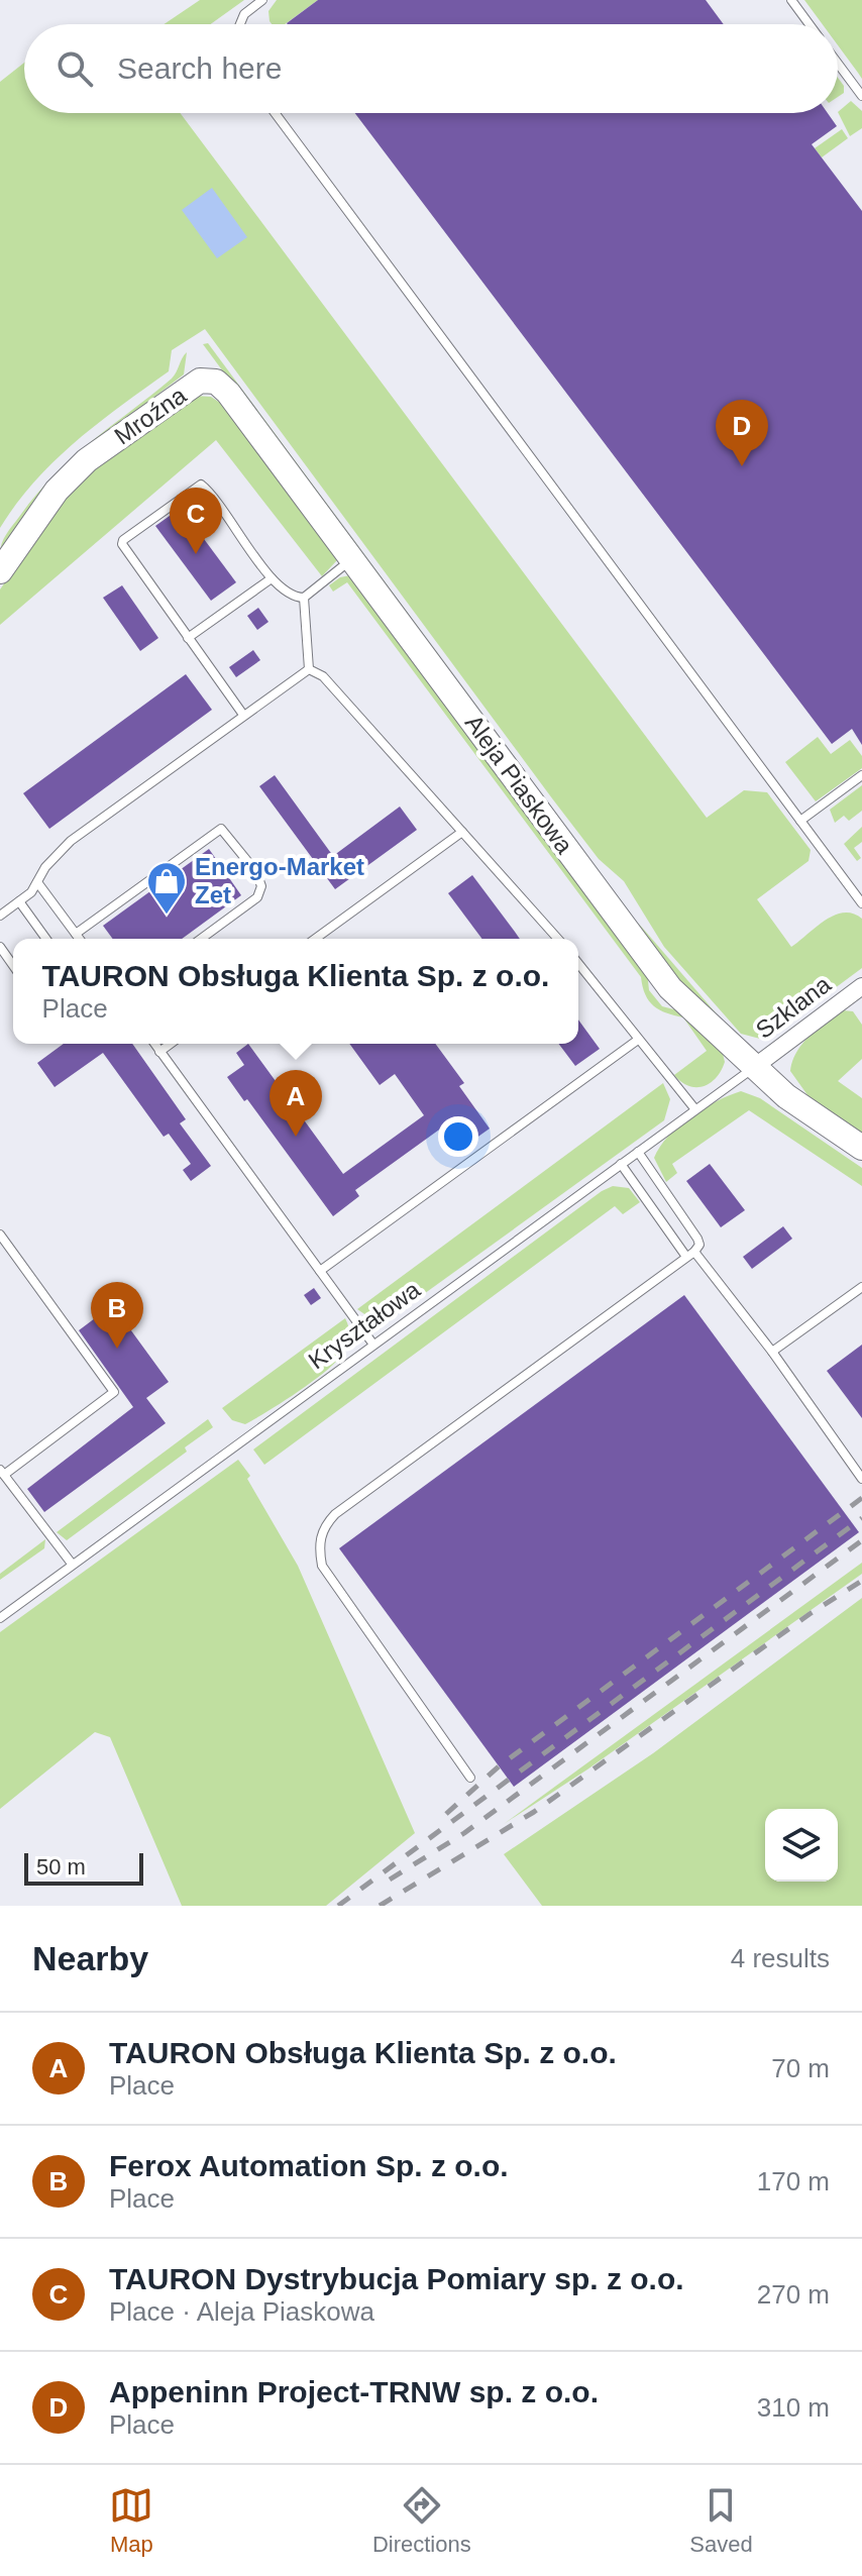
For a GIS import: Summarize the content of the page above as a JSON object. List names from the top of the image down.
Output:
{
  "streets": {
    "main road": ["Mroźna", "Aleja Piaskowa"],
    "street": ["Szklana"],
    "lane": ["Kryształowa"]
  },
  "crossings": [
    ["Mroźna", "Aleja Piaskowa"],
    ["Aleja Piaskowa", "Szklana"],
    ["Aleja Piaskowa", "Kryształowa"],
    ["Szklana", "Kryształowa"]
  ],
  "places": {
    "shop": ["Energo-Market Zet"]
  },
  "scale_bar": "50 m",
  "page": {
    "search": "Search here",
    "pins": [
      "D",
      "C",
      "A",
      "B"
    ],
    "popup": ["TAURON Obsługa Klienta Sp. z o.o.", "Place"],
    "scale": "50 m",
    "heading": ["Nearby", "4 results"],
    "list": [
      {
        "mark": "A",
        "name": "TAURON Obsługa Klienta Sp. z o.o.",
        "note": "Place",
        "value": "70 m"
      },
      {
        "mark": "B",
        "name": "Ferox Automation Sp. z o.o.",
        "note": "Place",
        "value": "170 m"
      },
      {
        "mark": "C",
        "name": "TAURON Dystrybucja Pomiary sp. z o.o.",
        "note": "Place · Aleja Piaskowa",
        "value": "270 m"
      },
      {
        "mark": "D",
        "name": "Appeninn Project-TRNW sp. z o.o.",
        "note": "Place",
        "value": "310 m"
      }
    ],
    "nav": ["Map", "Directions", "Saved"]
  }
}
